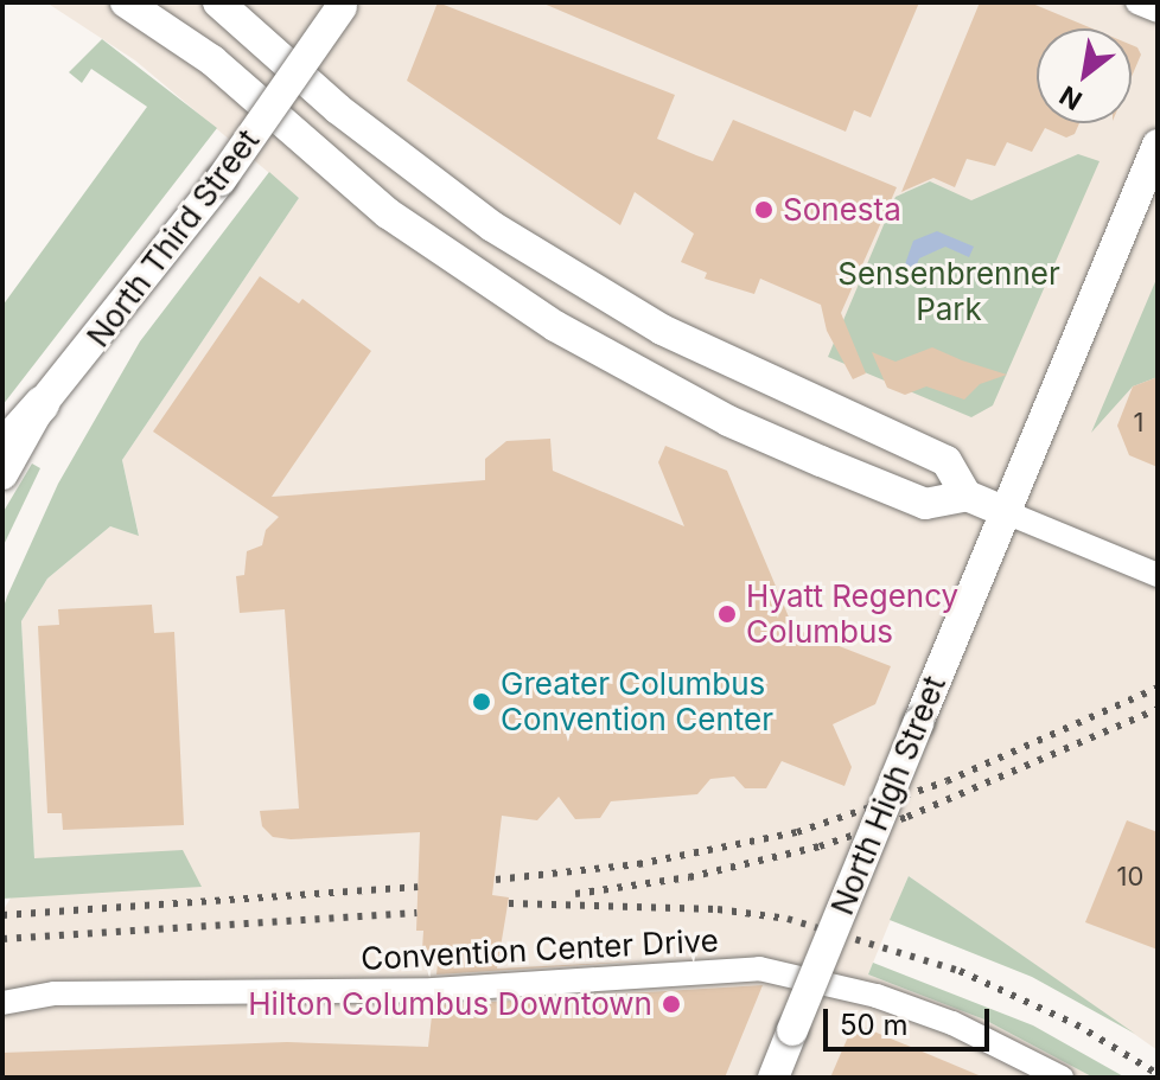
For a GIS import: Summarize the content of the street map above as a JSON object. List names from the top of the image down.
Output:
{
  "streets": {
    "main road": ["North Third Street", "North High Street"],
    "street": ["Convention Center Drive"]
  },
  "parks": ["Sensenbrenner Park"],
  "places": [
    "Sonesta",
    "Hyatt Regency Columbus",
    "Greater Columbus Convention Center",
    "Hilton Columbus Downtown"
  ],
  "house_numbers": ["1", "10"],
  "scale_bar": "50 m",
  "north": "bottom left"
}
